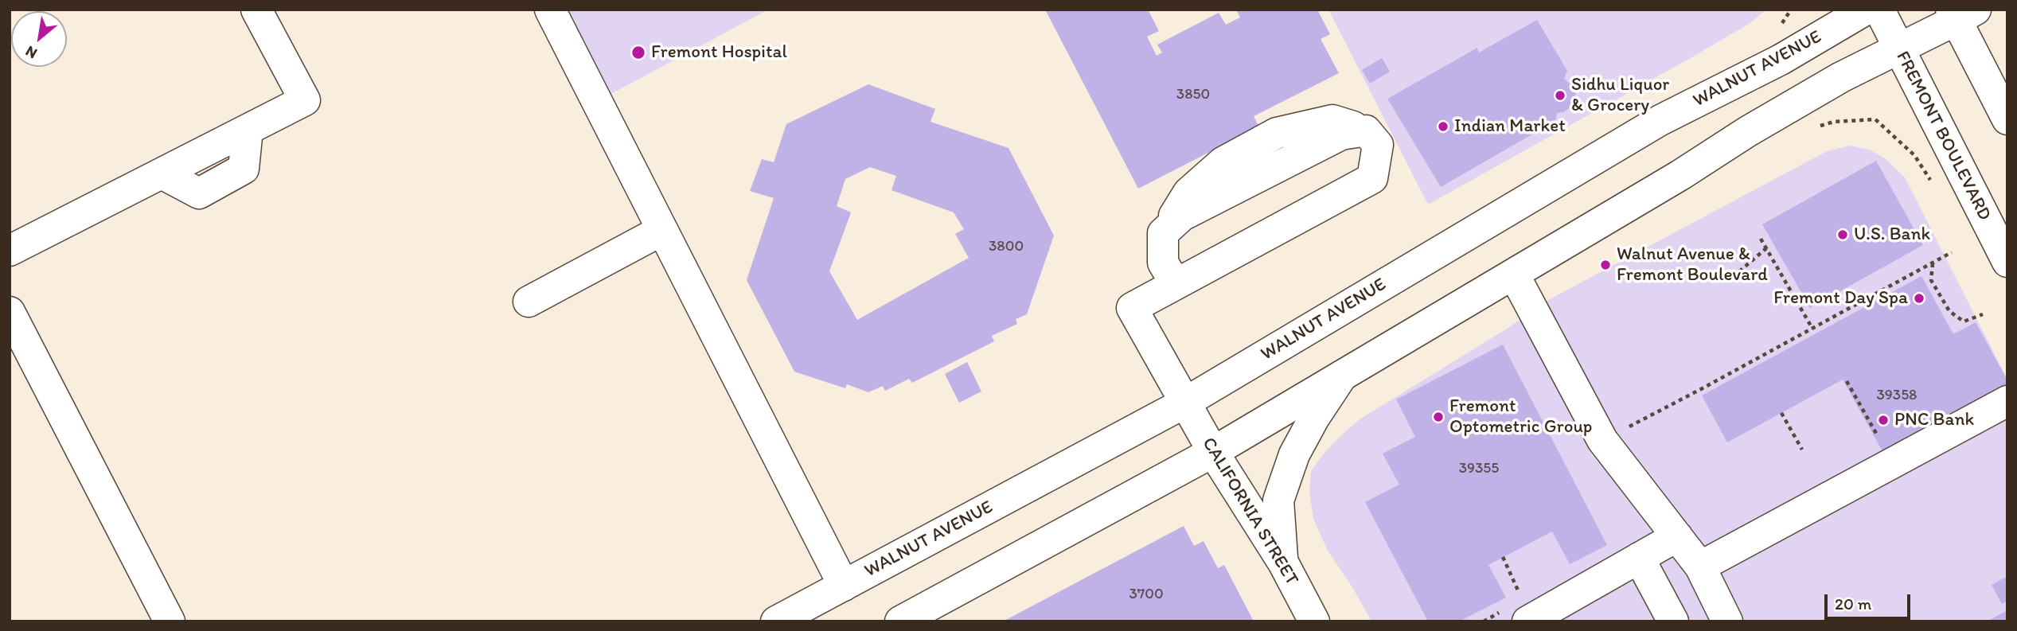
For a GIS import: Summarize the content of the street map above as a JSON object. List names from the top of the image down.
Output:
{
  "streets": {
    "main road": ["WALNUT AVENUE", "FREMONT BOULEVARD", "CALIFORNIA STREET"]
  },
  "crossings": [
    ["WALNUT AVENUE", "CALIFORNIA STREET"]
  ],
  "places": [
    "Fremont Hospital",
    "Sidhu Liquor & Grocery",
    "Indian Market",
    "U.S. Bank",
    "Walnut Avenue & Fremont Boulevard",
    "Fremont Day Spa",
    "Fremont Optometric Group",
    "PNC Bank"
  ],
  "house_numbers": [
    "3850",
    "3800",
    "39358",
    "39355",
    "3700"
  ],
  "scale_bar": "20 m",
  "north": "bottom left"
}
